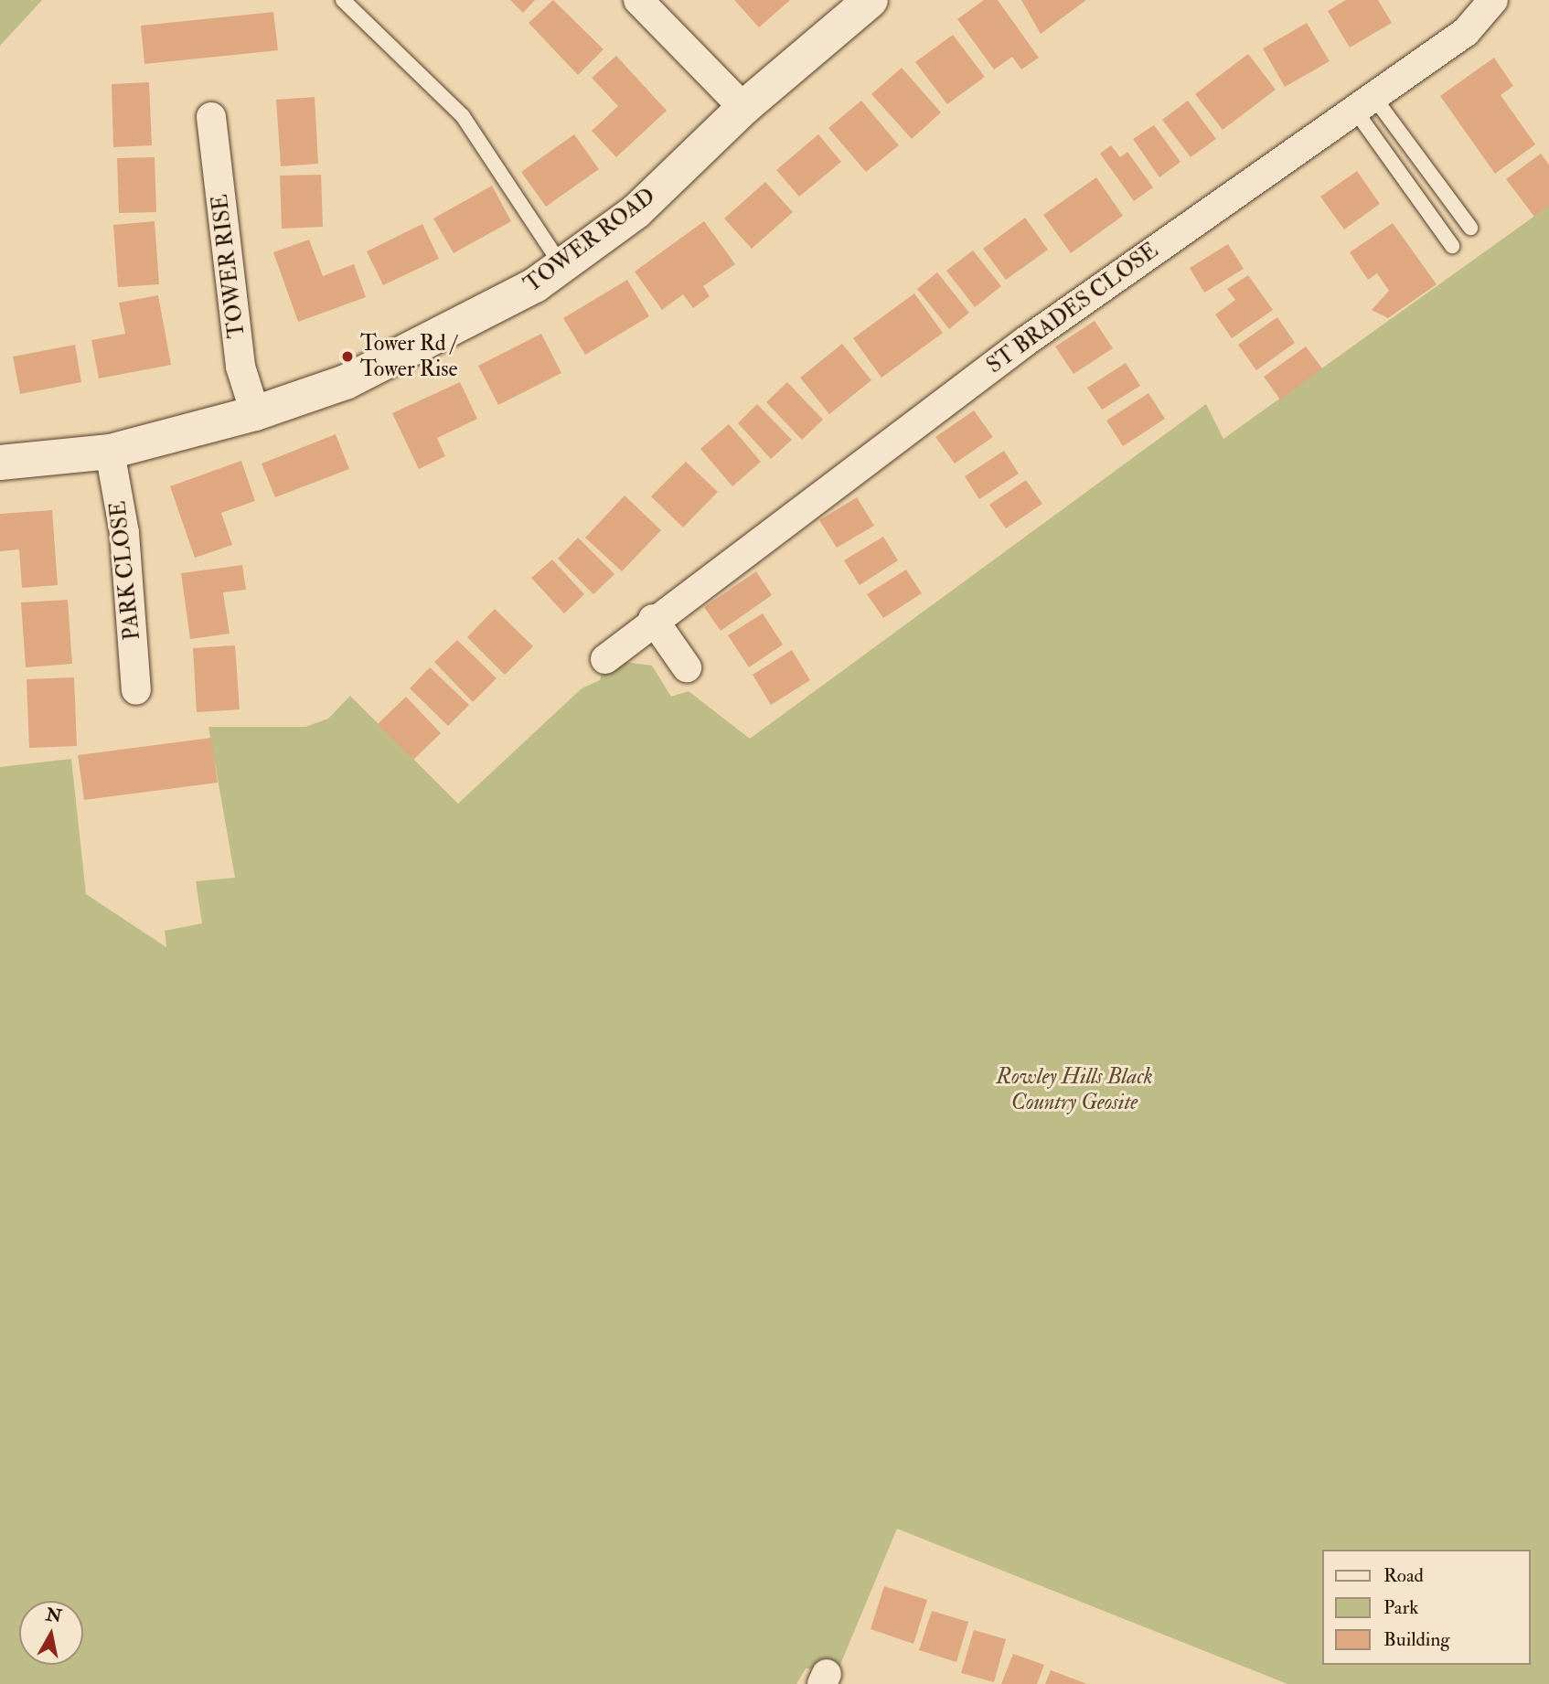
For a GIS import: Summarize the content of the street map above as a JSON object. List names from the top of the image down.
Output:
{
  "streets": {
    "street": [
      "TOWER ROAD",
      "TOWER RISE",
      "ST BRADES CLOSE",
      "PARK CLOSE"
    ]
  },
  "crossings": [
    ["TOWER ROAD", "TOWER RISE"],
    ["TOWER ROAD", "PARK CLOSE"]
  ],
  "parks": ["Rowley Hills Black Country Geosite"],
  "places": ["Tower Rd / Tower Rise"],
  "legend": ["Road", "Park", "Building"],
  "north": "top"
}
